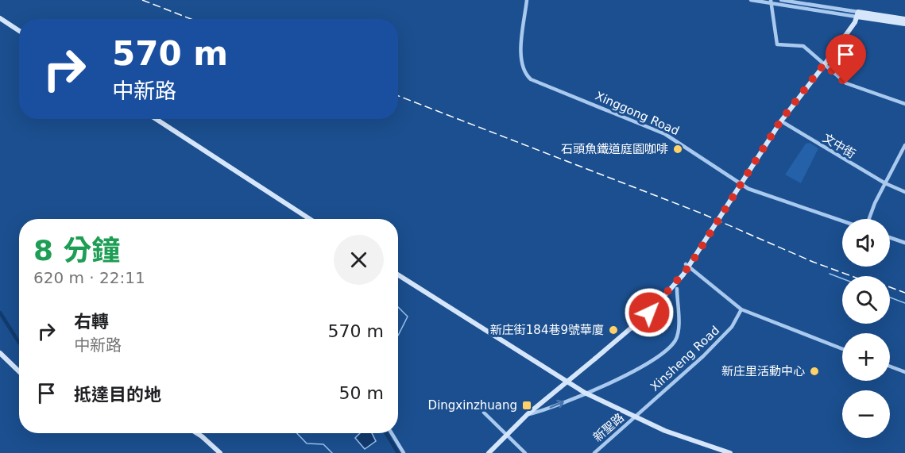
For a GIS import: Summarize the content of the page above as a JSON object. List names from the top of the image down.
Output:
{
  "streets": {
    "street": [
      "Xinggong Road",
      "文中街",
      "Xinsheng Road",
      "新聖路"
    ]
  },
  "crossings": [
    ["Xinsheng Road", "新聖路"]
  ],
  "places": {
    "other": ["石頭魚鐵道庭園咖啡", "新庄街184巷9號華廈", "新庄里活動中心"],
    "transit": ["Dingxinzhuang"]
  },
  "page": {
    "turn": ["570 m", "中新路"],
    "map_buttons": ["+", "−"],
    "heading": ["8 分鐘", "620 m · 22:11"],
    "list": [
      {
        "name": "右轉",
        "note": "中新路",
        "value": "570 m"
      },
      {
        "name": "抵達目的地",
        "value": "50 m"
      }
    ]
  }
}
